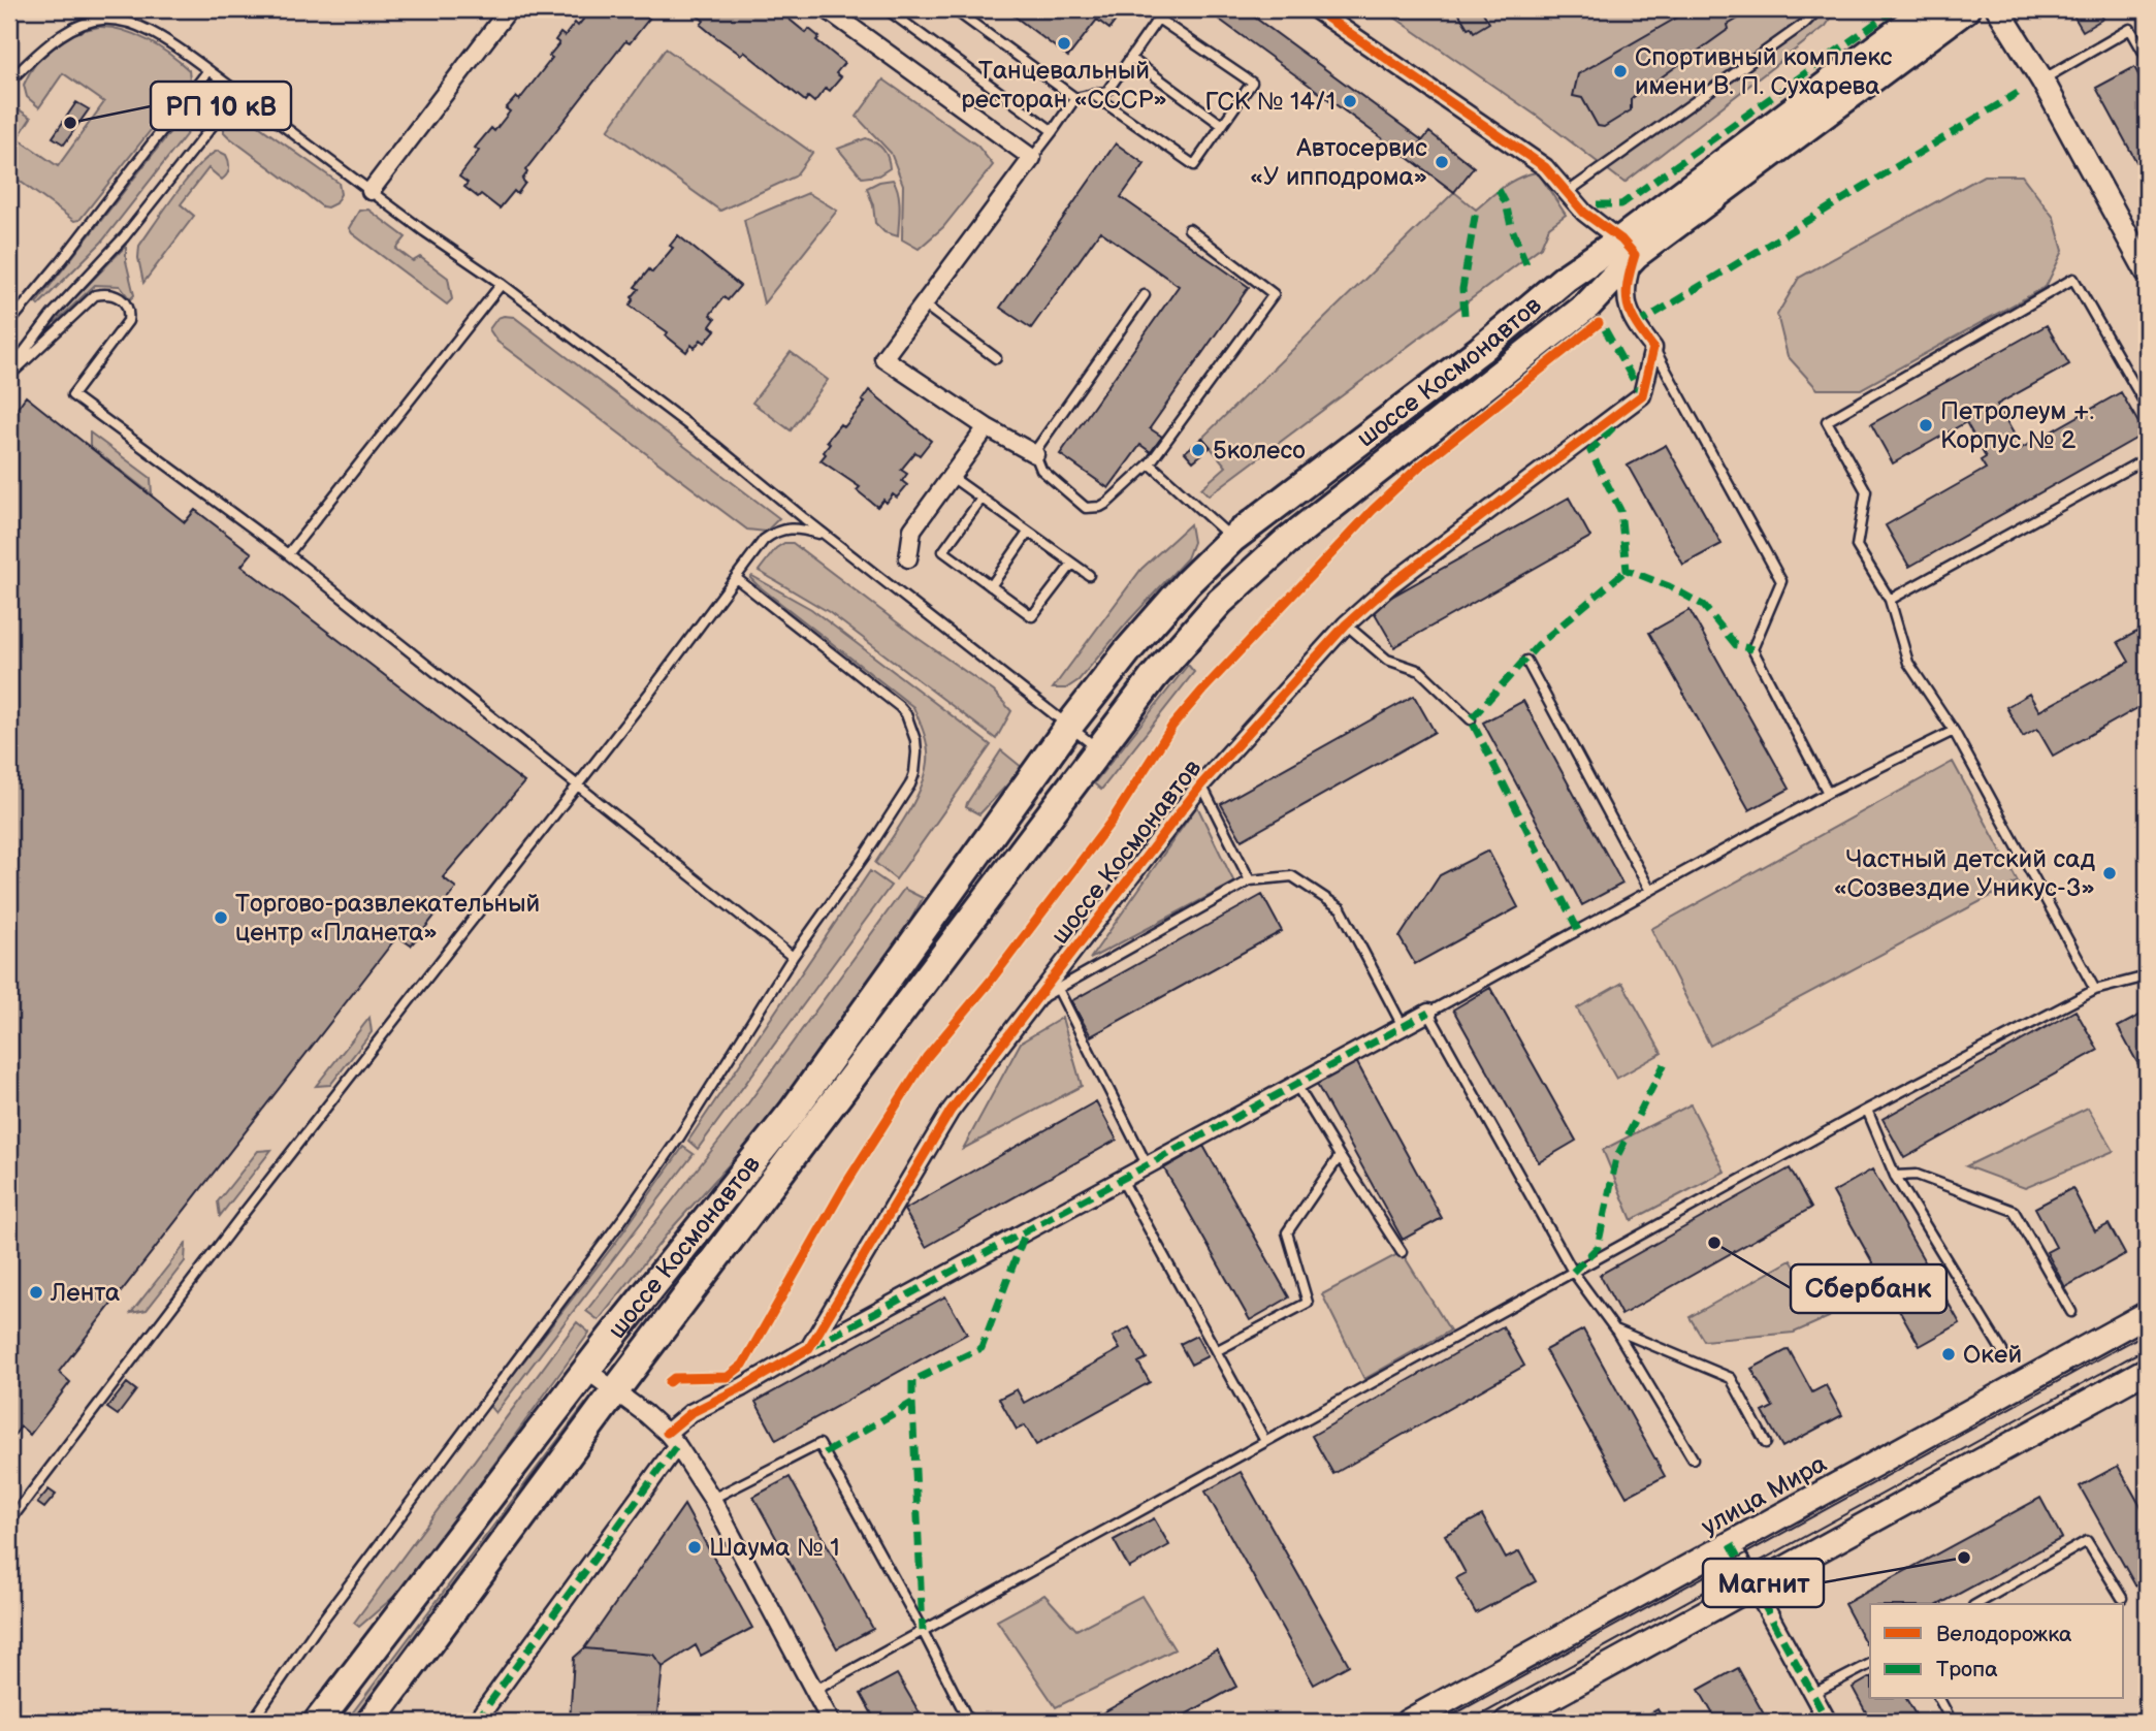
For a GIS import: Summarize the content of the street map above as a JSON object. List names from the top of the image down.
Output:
{
  "streets": {
    "main road": ["шоссе Космонавтов", "улица Мира"]
  },
  "places": [
    "Танцевальный ресторан «СССР»",
    "Спортивный комплекс имени В. П. Сухарева",
    "ГСК № 14/1",
    "РП 10 кВ",
    "Автосервис «У ипподрома»",
    "Петролеум +. Корпус № 2",
    "5колесо",
    "Частный детский сад «Созвездие Уникус-3»",
    "Торгово-развлекательный центр «Планета»",
    "Сбербанк",
    "Лента",
    "Окей",
    "Шаума № 1",
    "Магнит"
  ],
  "legend": ["Велодорожка", "Тропа"]
}
